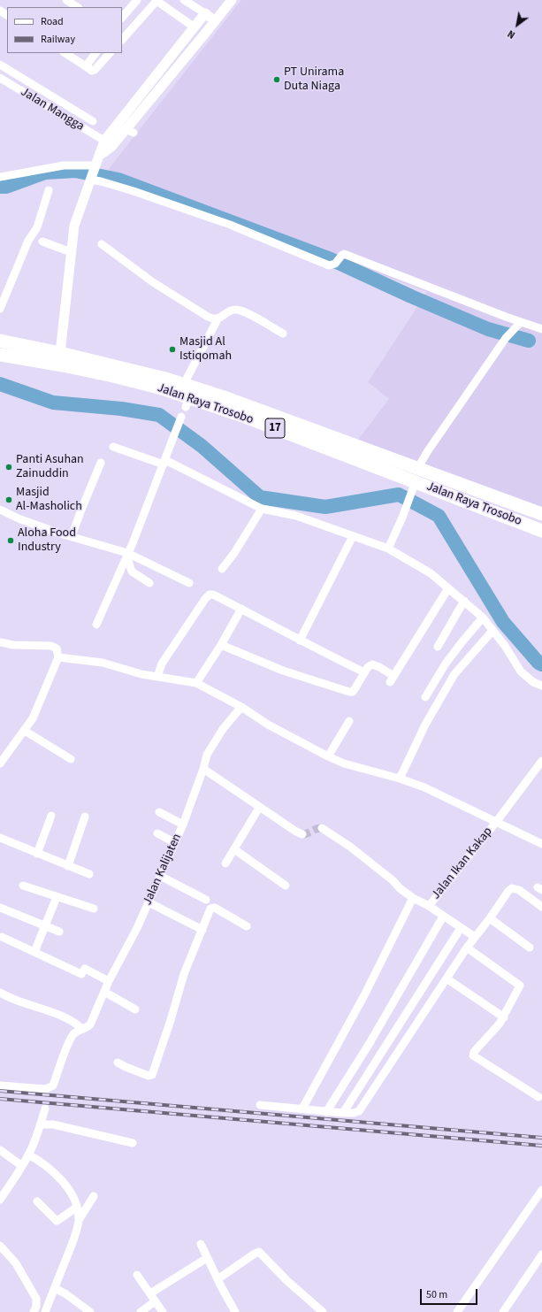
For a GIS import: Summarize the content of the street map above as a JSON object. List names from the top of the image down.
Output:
{
  "streets": {
    "highway": ["Jalan Raya Trosobo", "17"],
    "street": ["Jalan Mangga", "Jalan Ikan Kakap", "Jalan Kalijaten"]
  },
  "places": [
    "PT Unirama Duta Niaga",
    "Masjid Al Istiqomah",
    "Panti Asuhan Zainuddin",
    "Masjid Al-Masholich",
    "Aloha Food Industry"
  ],
  "legend": ["Road", "Railway"],
  "scale_bar": "50 m",
  "north": "bottom left"
}
